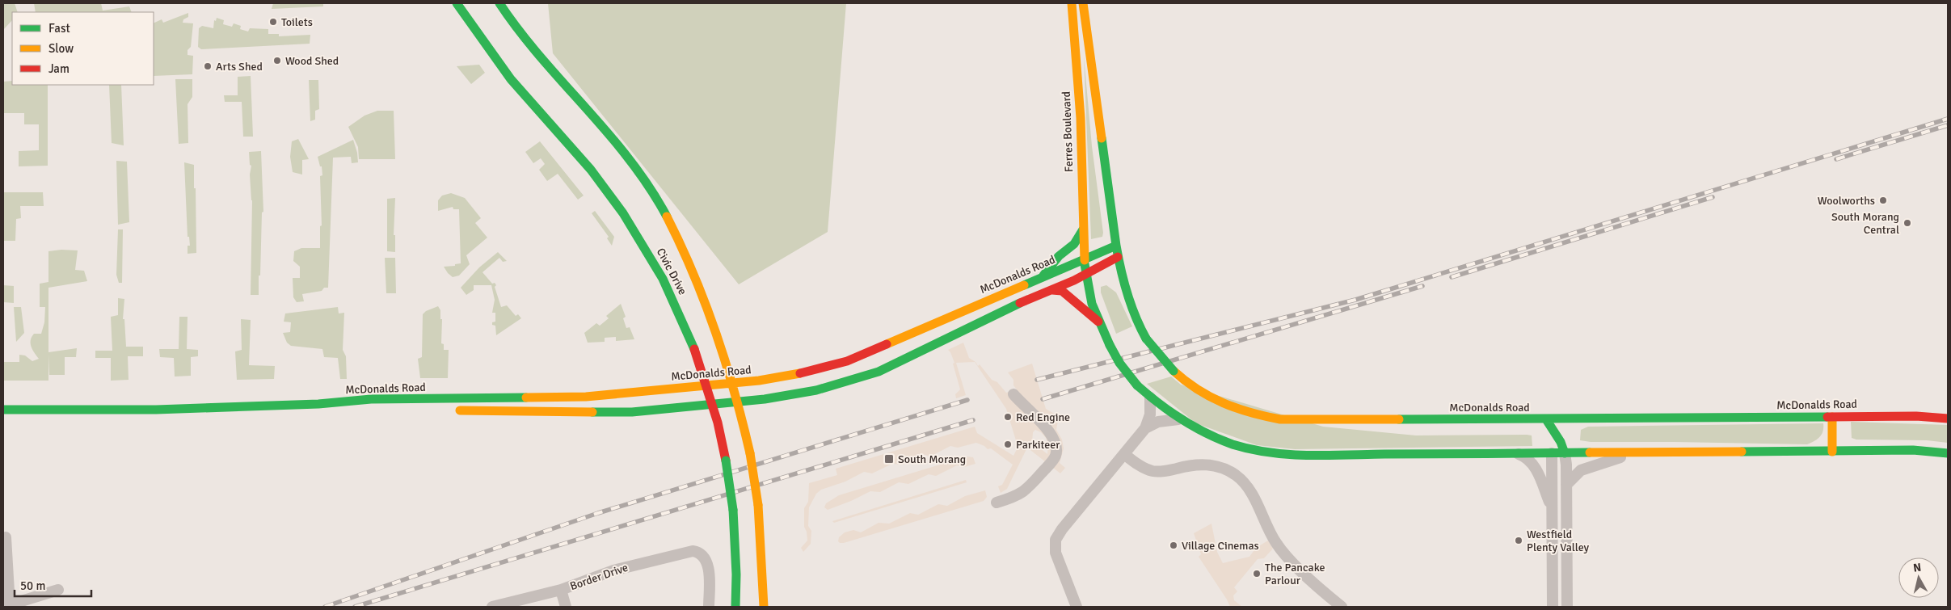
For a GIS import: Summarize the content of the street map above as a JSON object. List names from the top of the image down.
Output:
{
  "streets": {
    "main road": ["Ferres Boulevard", "Civic Drive", "McDonalds Road"],
    "street": ["Border Drive"]
  },
  "crossings": [
    ["Ferres Boulevard", "McDonalds Road"],
    ["Civic Drive", "McDonalds Road"]
  ],
  "places": {
    "other": [
      "Toilets",
      "Wood Shed",
      "Arts Shed",
      "Woolworths",
      "South Morang Central",
      "Red Engine",
      "Parkiteer",
      "Westfield Plenty Valley",
      "Village Cinemas",
      "The Pancake Parlour"
    ],
    "transit": ["South Morang"]
  },
  "legend": ["Fast", "Slow", "Jam"],
  "scale_bar": "50 m",
  "north": "top"
}
